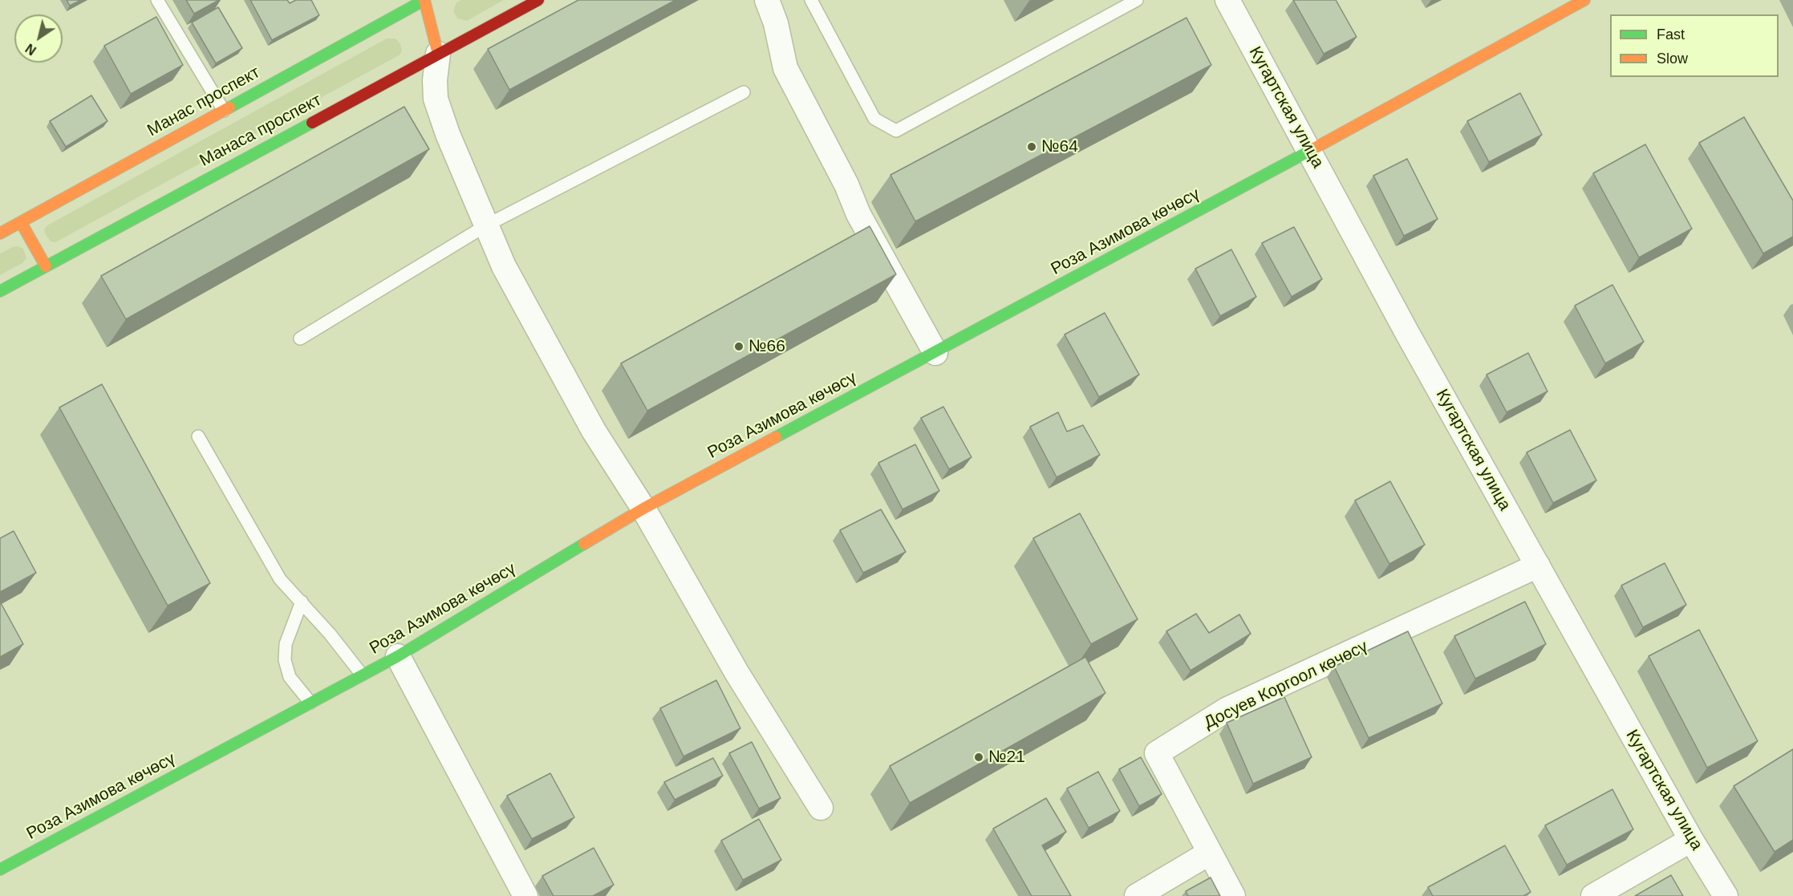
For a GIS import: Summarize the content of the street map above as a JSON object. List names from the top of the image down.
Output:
{
  "streets": {
    "street": [
      "Манас проспект",
      "Кугартская улица",
      "Манаса проспект",
      "Роза Азимова көчөсү",
      "Досуев Коргоол көчөсү"
    ]
  },
  "crossings": [
    ["Кугартская улица", "Роза Азимова көчөсү"],
    ["Кугартская улица", "Досуев Коргоол көчөсү"]
  ],
  "places": ["№64", "№66", "№21"],
  "legend": ["Fast", "Slow"],
  "north": "bottom left"
}
